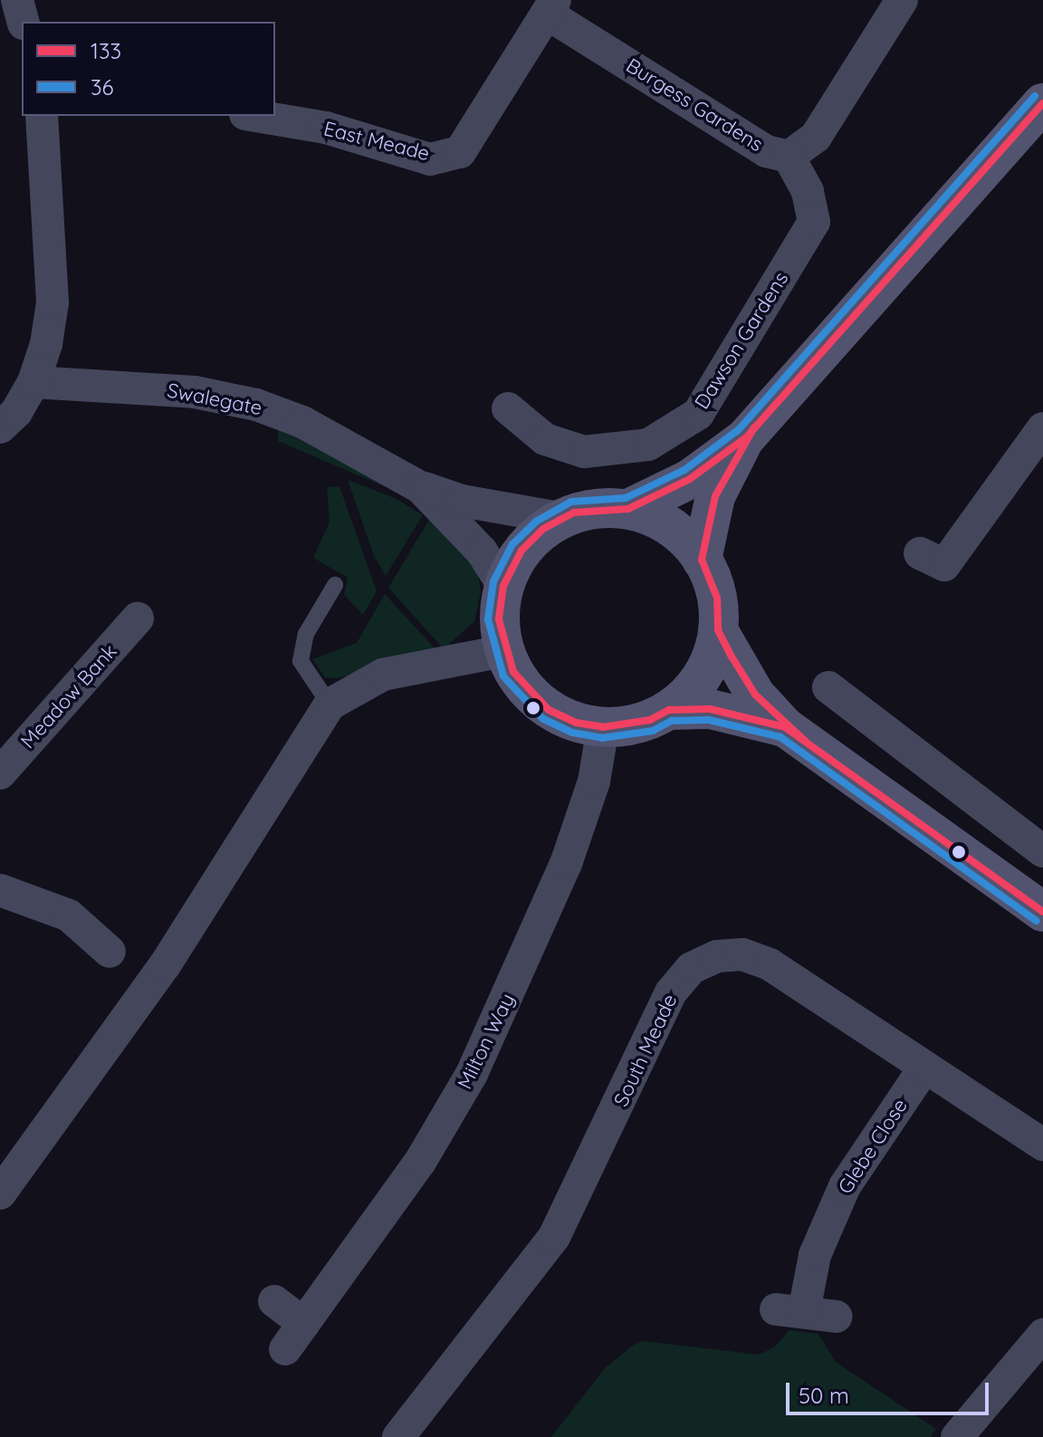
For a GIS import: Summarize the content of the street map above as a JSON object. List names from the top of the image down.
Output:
{
  "streets": {
    "street": [
      "Burgess Gardens",
      "East Meade",
      "Dawson Gardens",
      "Swalegate",
      "Meadow Bank",
      "Milton Way",
      "South Meade",
      "Glebe Close"
    ]
  },
  "crossings": [
    ["Burgess Gardens", "East Meade"],
    ["Burgess Gardens", "Dawson Gardens"],
    ["Swalegate", "Milton Way"],
    ["South Meade", "Glebe Close"]
  ],
  "lines": ["transit line 36", "transit line 133"],
  "legend": ["133", "36"],
  "scale_bar": "50 m"
}
